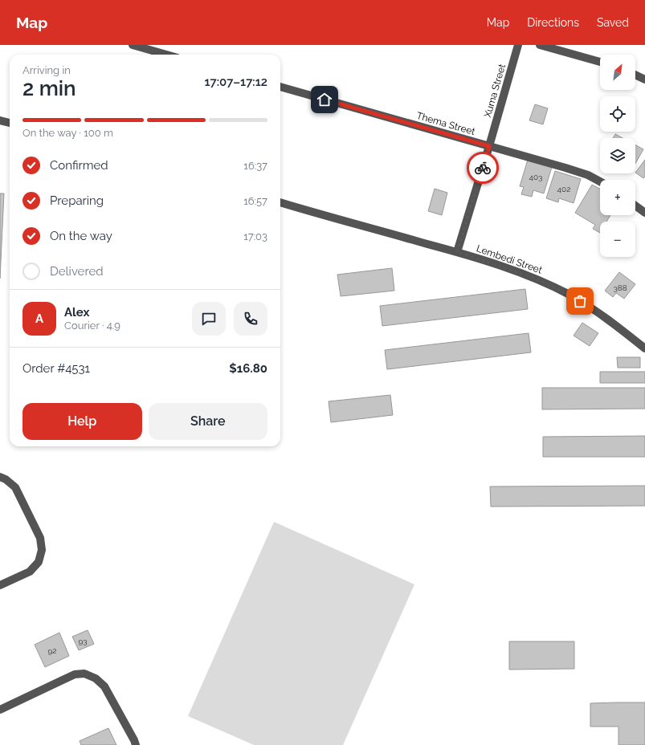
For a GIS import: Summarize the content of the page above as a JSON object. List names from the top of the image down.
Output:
{
  "streets": {
    "street": ["Xuma Street", "Thema Street", "Lembedi Street"]
  },
  "crossings": [
    ["Xuma Street", "Thema Street"],
    ["Xuma Street", "Lembedi Street"]
  ],
  "house_numbers": [
    "403",
    "402",
    "388",
    "93",
    "92"
  ],
  "north": "top right",
  "page": {
    "header": "Map",
    "nav": ["Map", "Directions", "Saved"],
    "map_buttons": ["+", "−"],
    "heading": ["2 min", "Arriving in", "17:07–17:12"],
    "panel": [
      "Alex",
      "Courier · 4.9",
      "Order #4531",
      "$16.80"
    ],
    "bar": "On the way · 100 m",
    "list": [
      ["Confirmed", "16:37"],
      ["Preparing", "16:57"],
      ["On the way", "17:03"],
      "Delivered"
    ],
    "round": "A",
    "buttons": ["Help", "Share"]
  }
}
